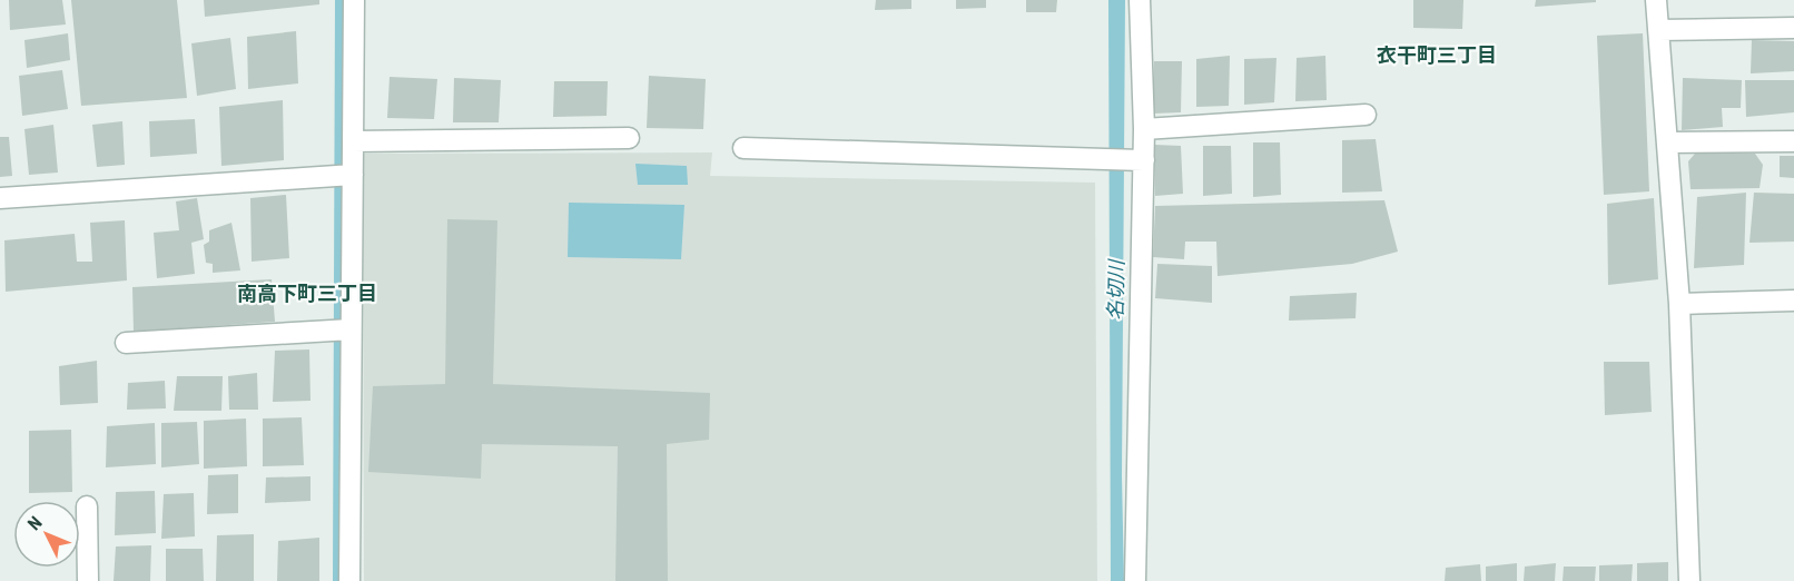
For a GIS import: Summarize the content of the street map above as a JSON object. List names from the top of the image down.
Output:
{
  "districts": ["衣干町三丁目", "南高下町三丁目"],
  "water": ["名切川"],
  "north": "top left"
}
